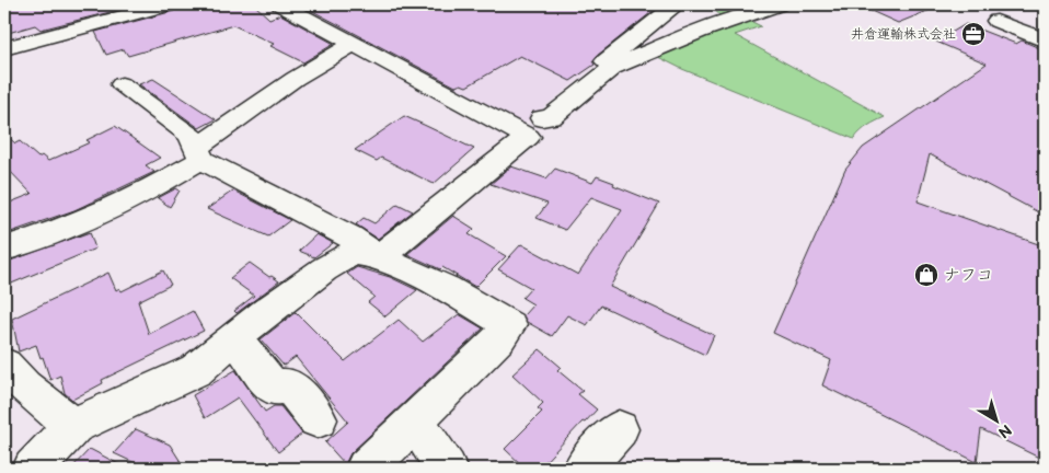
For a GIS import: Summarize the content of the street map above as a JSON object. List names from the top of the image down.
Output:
{
  "places": {
    "office": ["井倉運輸株式会社"],
    "shop": ["ナフコ"]
  },
  "north": "bottom right"
}
